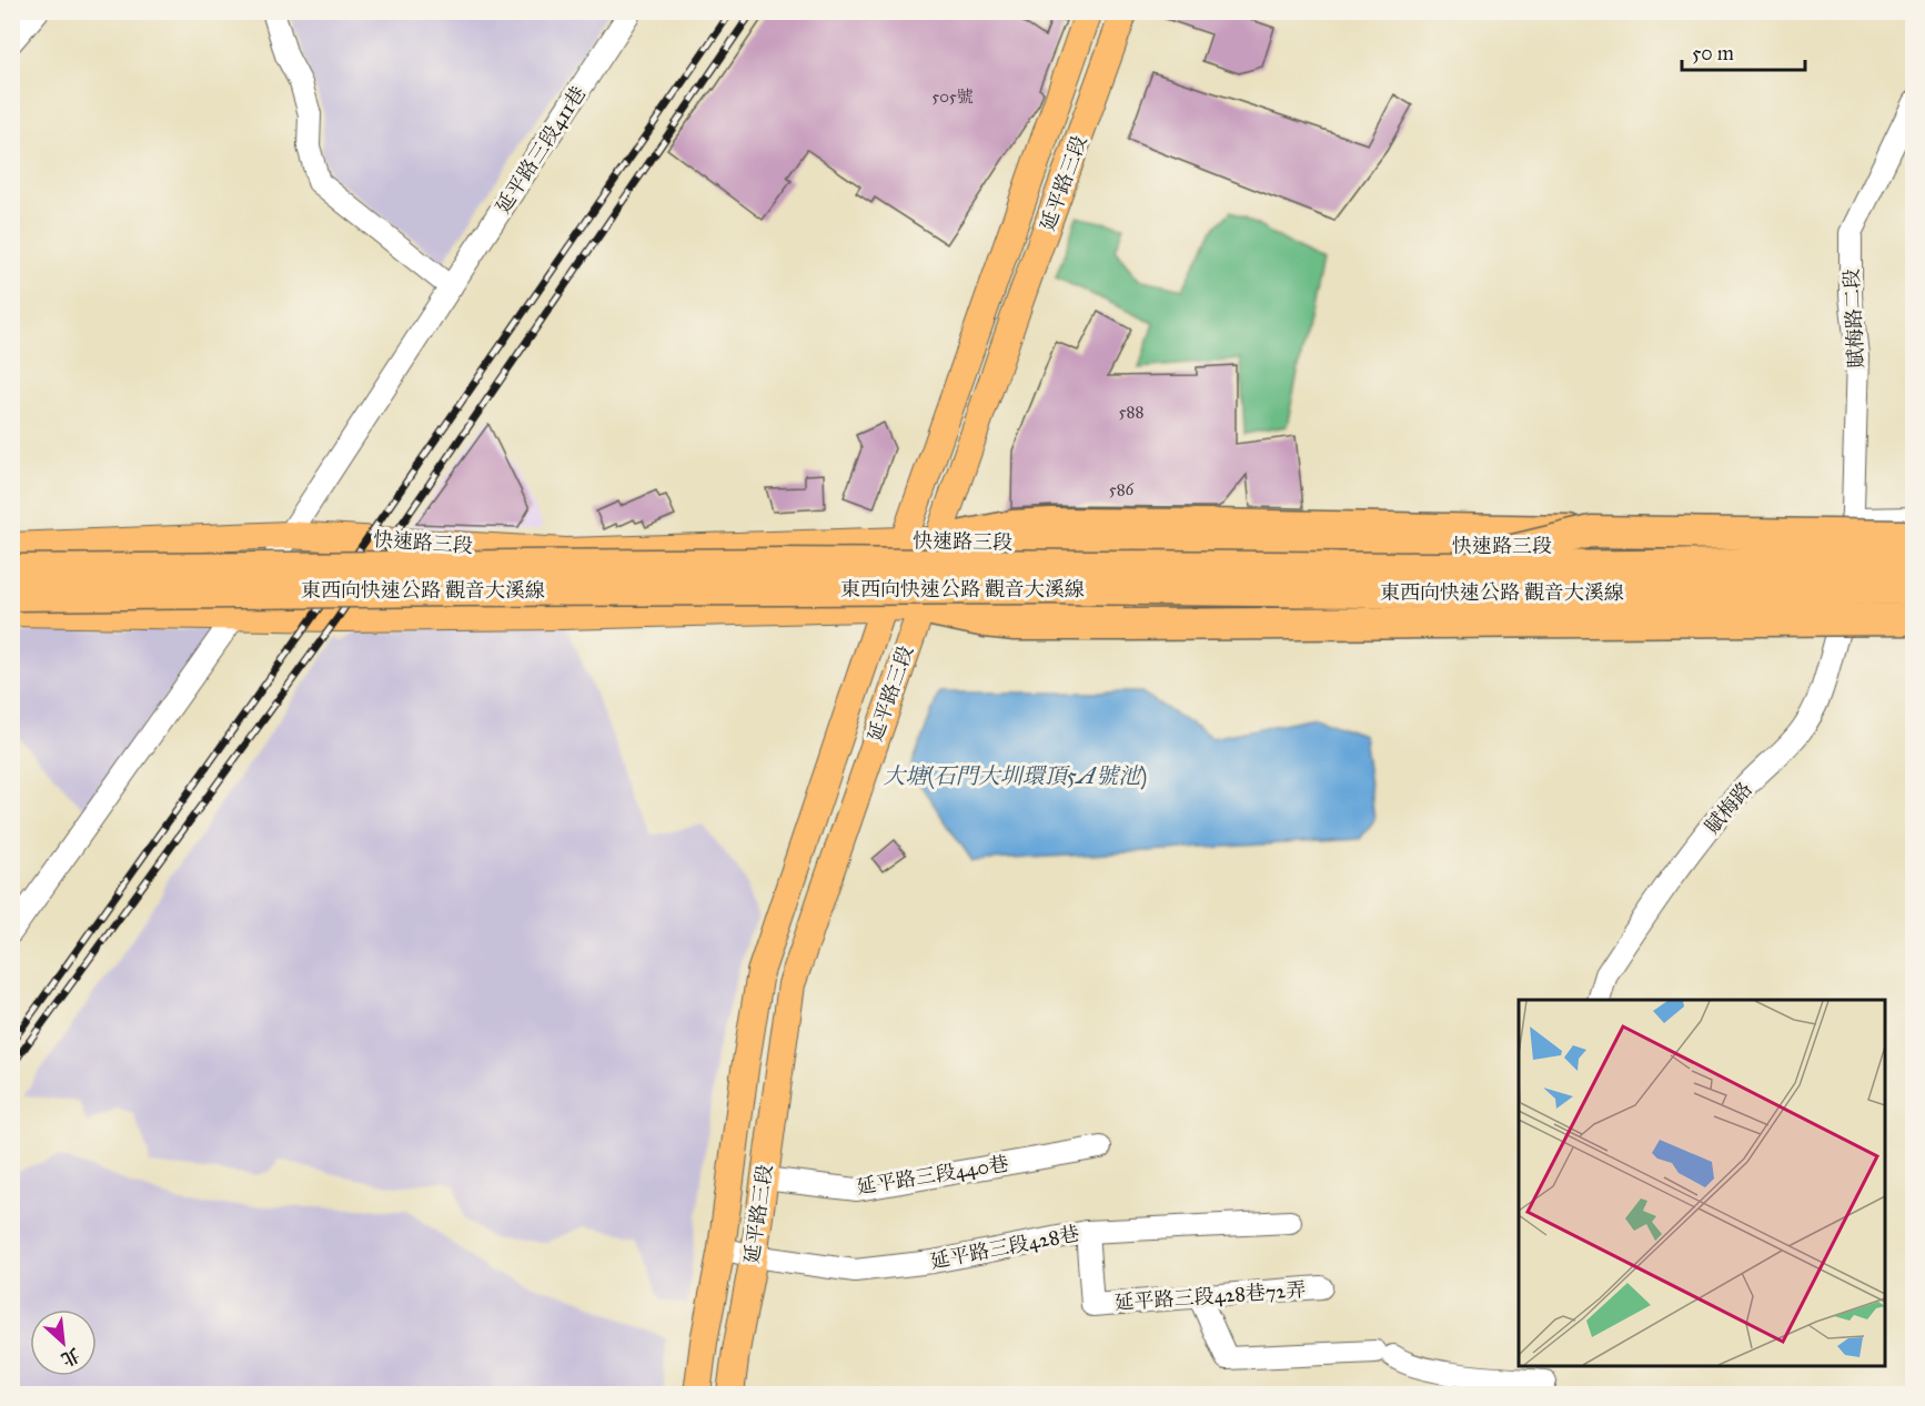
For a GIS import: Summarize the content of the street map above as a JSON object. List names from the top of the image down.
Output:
{
  "streets": {
    "highway": ["東西向快速公路 觀音大溪線"],
    "main road": ["延平路三段", "快速路三段"],
    "street": [
      "延平路三段411巷",
      "賦梅路二段",
      "賦梅路",
      "延平路三段440巷",
      "延平路三段428巷",
      "延平路三段428巷72弄"
    ]
  },
  "crossings": [
    ["延平路三段411巷", "快速路三段"],
    ["延平路三段", "快速路三段"],
    ["延平路三段", "延平路三段440巷"],
    ["延平路三段", "延平路三段428巷"],
    ["賦梅路二段", "快速路三段"],
    ["延平路三段428巷", "延平路三段428巷72弄"]
  ],
  "water": ["大塘(石門大圳環頂5A號池)"],
  "house_numbers": ["505號", "588", "586"],
  "scale_bar": "50 m",
  "north": "bottom right"
}
